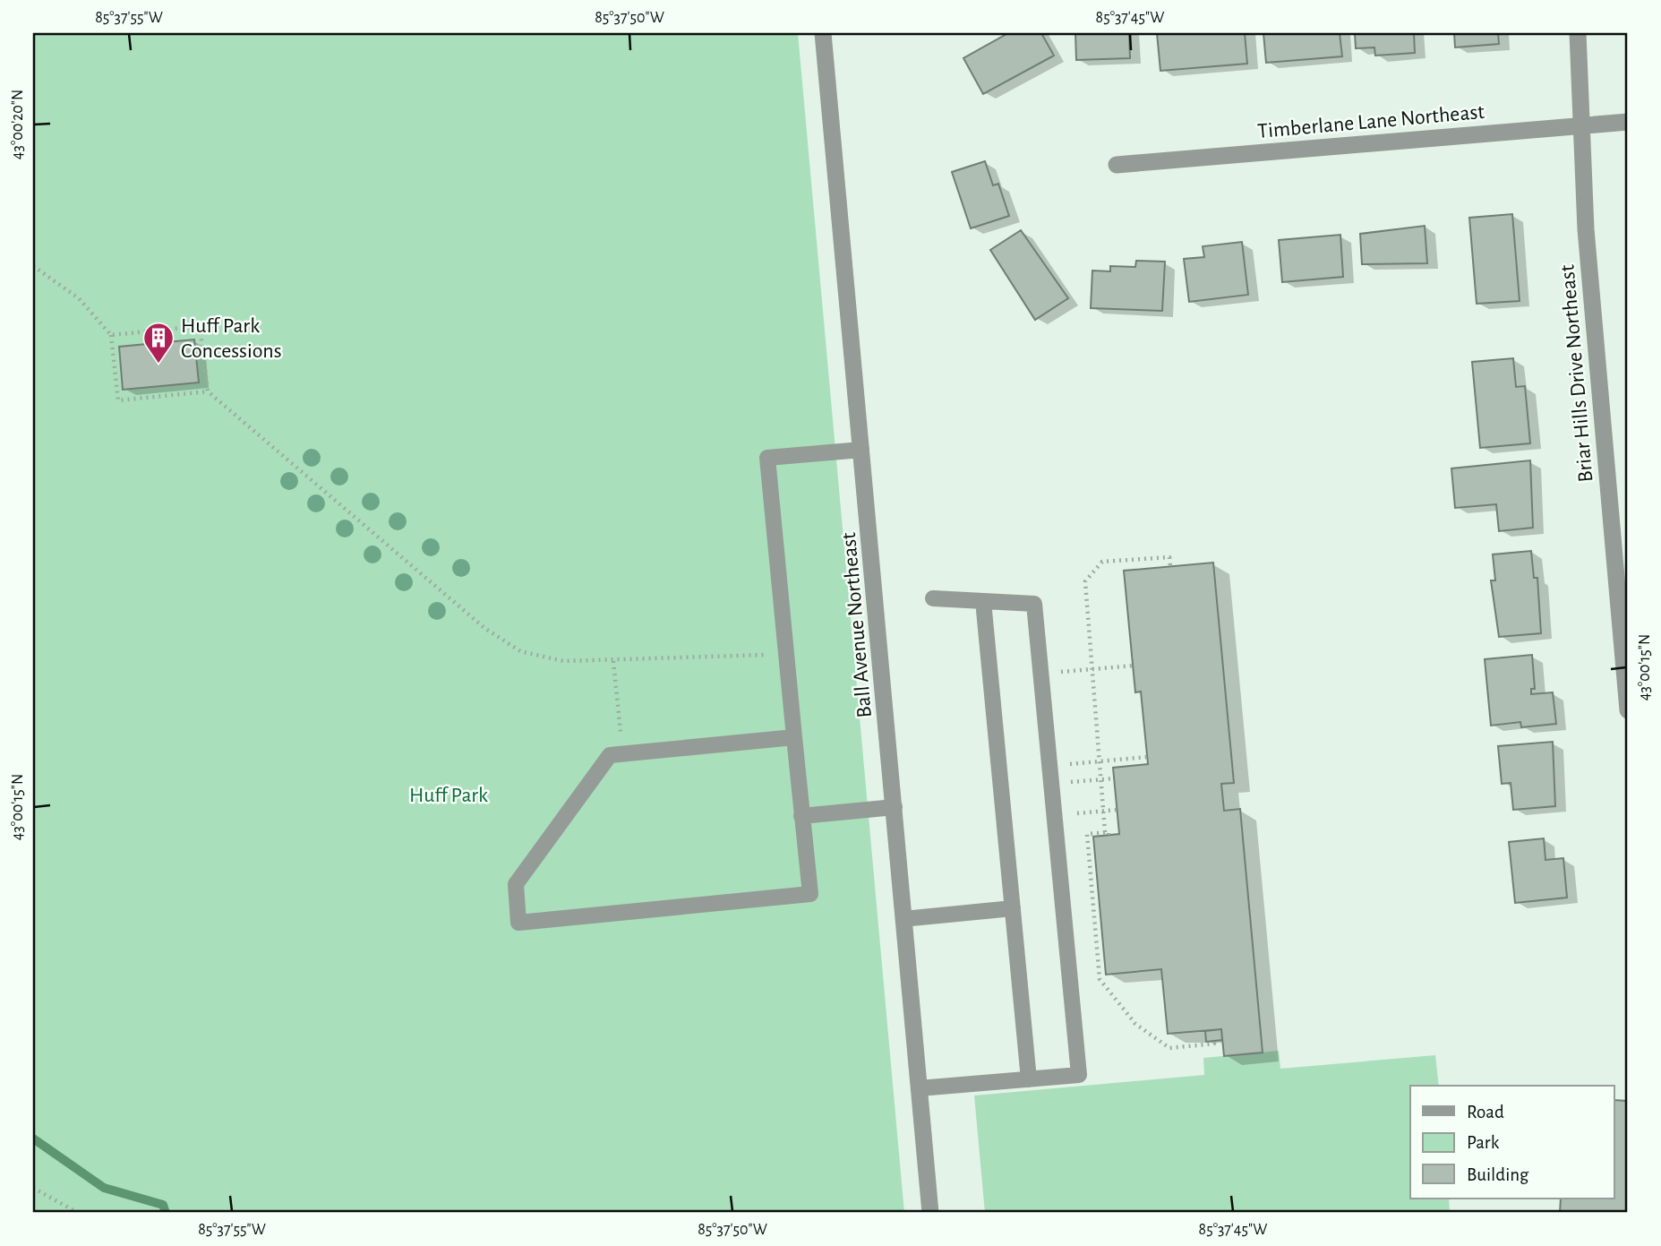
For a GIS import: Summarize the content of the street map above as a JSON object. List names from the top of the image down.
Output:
{
  "streets": {
    "street": ["Timberlane Lane Northeast", "Briar Hills Drive Northeast", "Ball Avenue Northeast"]
  },
  "crossings": [
    ["Timberlane Lane Northeast", "Briar Hills Drive Northeast"]
  ],
  "parks": ["Huff Park"],
  "places": {
    "building": ["Huff Park Concessions"]
  },
  "legend": ["Road", "Park", "Building"],
  "coordinates": [
    "85°37'55\"W",
    "85°37'50\"W",
    "85°37'45\"W",
    "43°00'20\"N",
    "43°00'15\"N"
  ]
}
